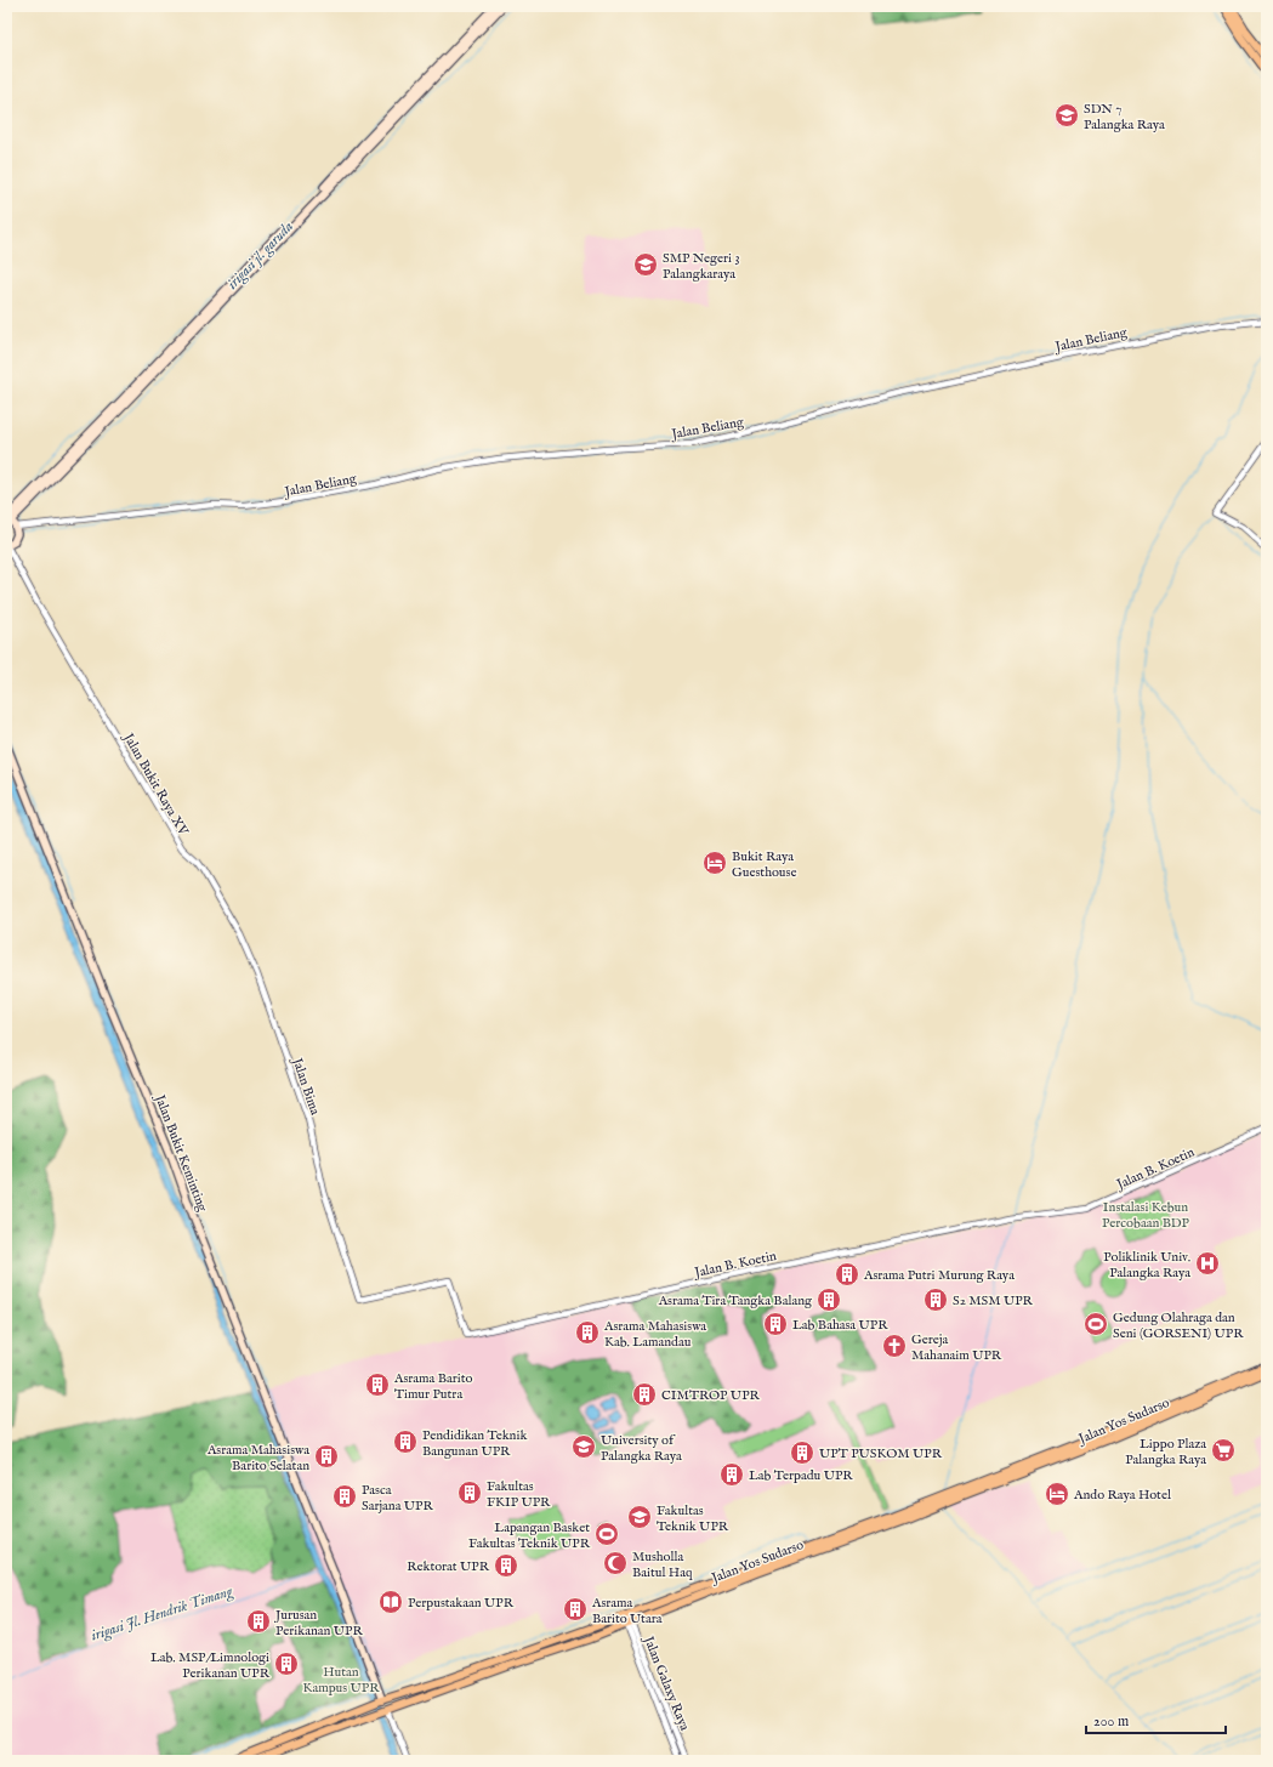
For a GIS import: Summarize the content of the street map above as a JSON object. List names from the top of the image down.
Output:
{
  "streets": {
    "main road": ["Jalan Bukit Keminting", "Jalan Yos Sudarso"],
    "street": [
      "Jalan Beliang",
      "Jalan Bukit Raya XV",
      "Jalan Bima",
      "Jalan B. Koetin",
      "Jalan Galaxy Raya"
    ]
  },
  "crossings": [
    ["Jalan Bukit Raya XV", "Jalan Bima"],
    ["Jalan Bima", "Jalan B. Koetin"],
    ["Jalan Bukit Keminting", "Jalan Yos Sudarso"],
    ["Jalan Yos Sudarso", "Jalan Galaxy Raya"]
  ],
  "water": ["irigasi jl. garuda", "irigasi Jl. Hendrik Timang"],
  "parks": ["Instalasi Kebun Percobaan BDP", "Hutan Kampus UPR"],
  "places": {
    "school or university": [
      "SDN 7 Palangka Raya",
      "SMP Negeri 3 Palangkaraya",
      "University of Palangka Raya",
      "Fakultas Teknik UPR"
    ],
    "hotel": ["Bukit Raya Guesthouse", "Ando Raya Hotel"],
    "hospital": ["Poliklinik Univ. Palangka Raya"],
    "building": [
      "Asrama Putri Murung Raya",
      "Asrama Tira Tangka Balang",
      "S2 MSM UPR",
      "Lab Bahasa UPR",
      "Asrama Mahasiswa Kab. Lamandau",
      "Asrama Barito Timur Putra",
      "CIMTROP UPR",
      "Pendidikan Teknik Bangunan UPR",
      "UPT PUSKOM UPR",
      "Asrama Mahasiswa Barito Selatan",
      "Lab Terpadu UPR",
      "Fakultas FKIP UPR",
      "Pasca Sarjana UPR",
      "Rektorat UPR",
      "Asrama Barito Utara",
      "Jurusan Perikanan UPR",
      "Lab. MSP/Limnologi Perikanan UPR"
    ],
    "sports": ["Gedung Olahraga dan Seni (GORSENI) UPR", "Lapangan Basket Fakultas Teknik UPR"],
    "church": ["Gereja Mahanaim UPR"],
    "supermarket": ["Lippo Plaza Palangka Raya"],
    "mosque": ["Musholla Baitul Haq"],
    "library": ["Perpustakaan UPR"]
  },
  "scale_bar": "200 m"
}
